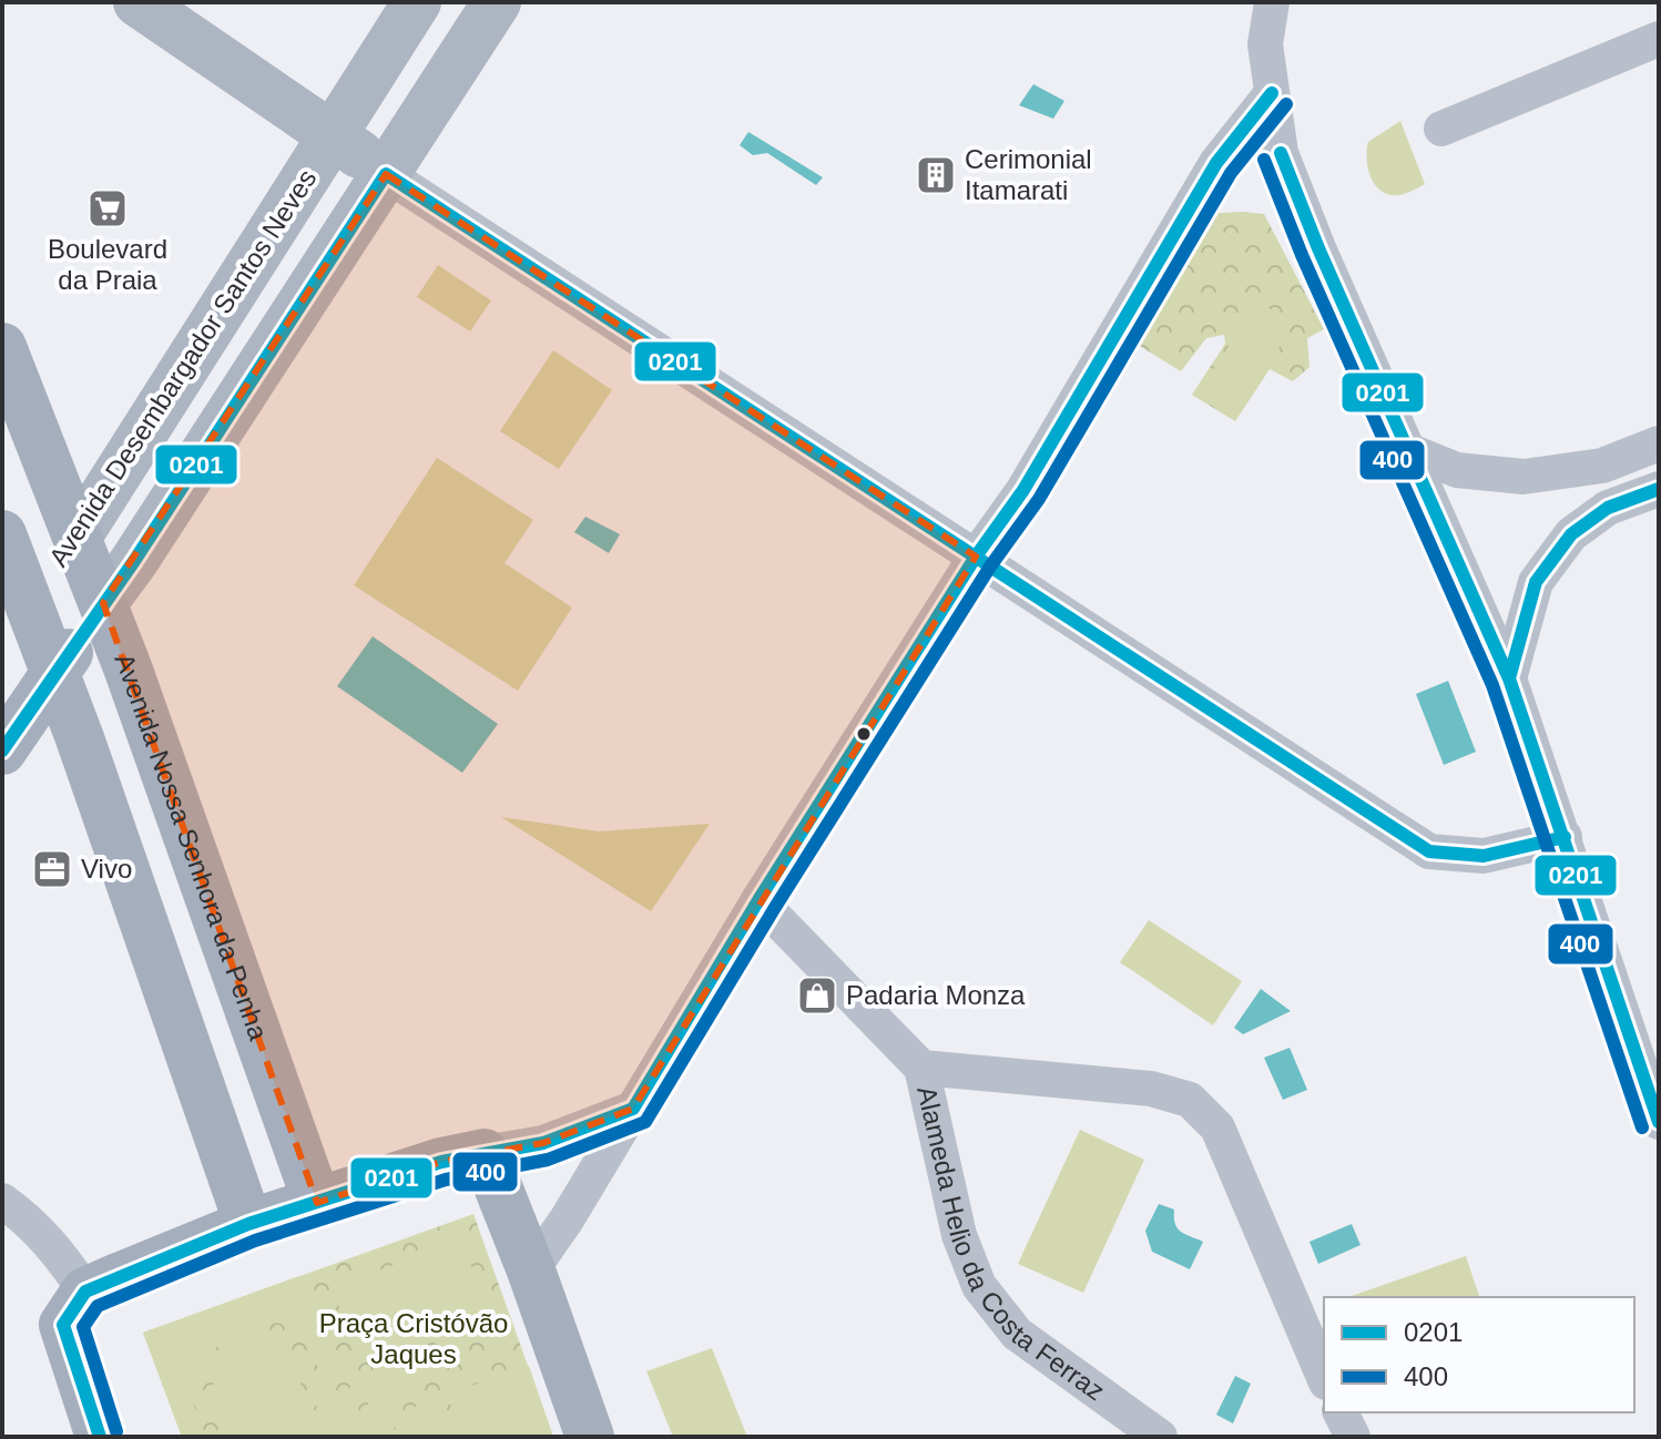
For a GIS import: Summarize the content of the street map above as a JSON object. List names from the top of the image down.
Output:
{
  "streets": {
    "main road": ["Avenida Desembargador Santos Neves", "Avenida Nossa Senhora da Penha"],
    "street": ["Alameda Helio da Costa Ferraz"]
  },
  "crossings": [
    ["Avenida Desembargador Santos Neves", "Avenida Nossa Senhora da Penha"]
  ],
  "parks": ["Praça Cristóvão Jaques"],
  "places": {
    "building": ["Cerimonial Itamarati"],
    "supermarket": ["Boulevard da Praia"],
    "office": ["Vivo"],
    "shop": ["Padaria Monza"]
  },
  "lines": ["transit line 0201", "transit line 400"],
  "legend": ["0201", "400"]
}
